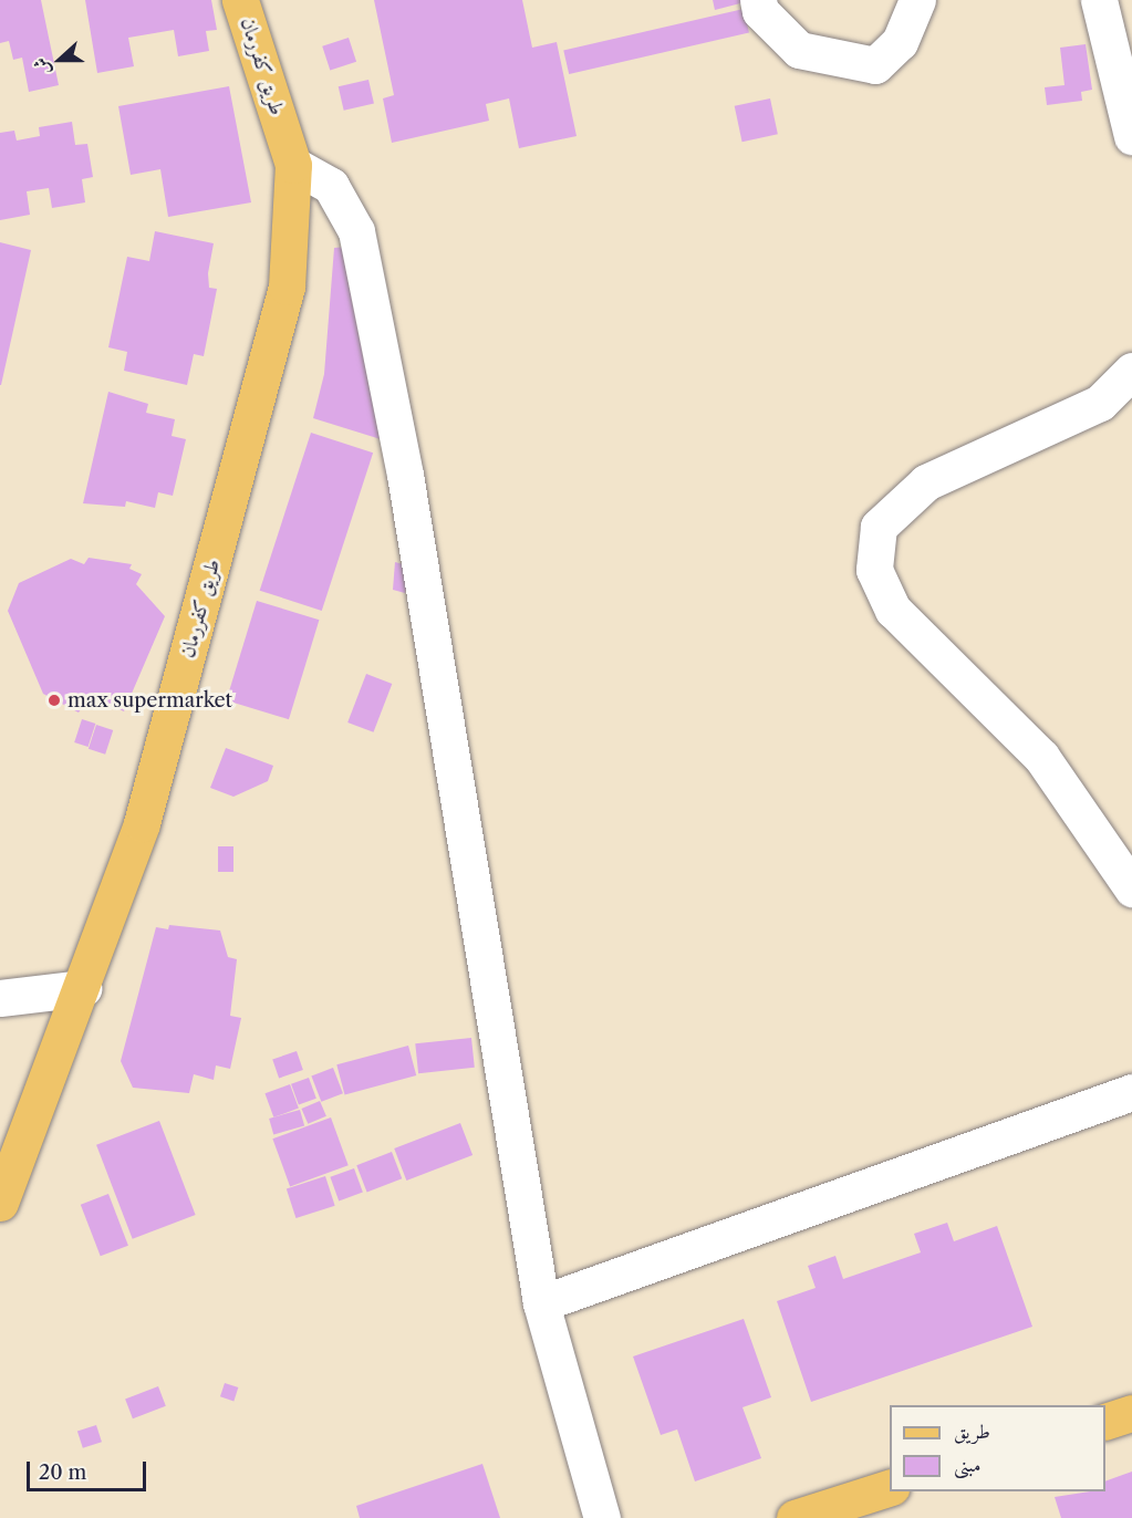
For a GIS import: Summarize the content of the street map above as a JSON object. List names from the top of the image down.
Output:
{
  "streets": {
    "main road": ["طريق كفررمان"]
  },
  "places": ["max supermarket"],
  "legend": ["طريق", "مبنى"],
  "scale_bar": "20 m",
  "north": "left"
}
